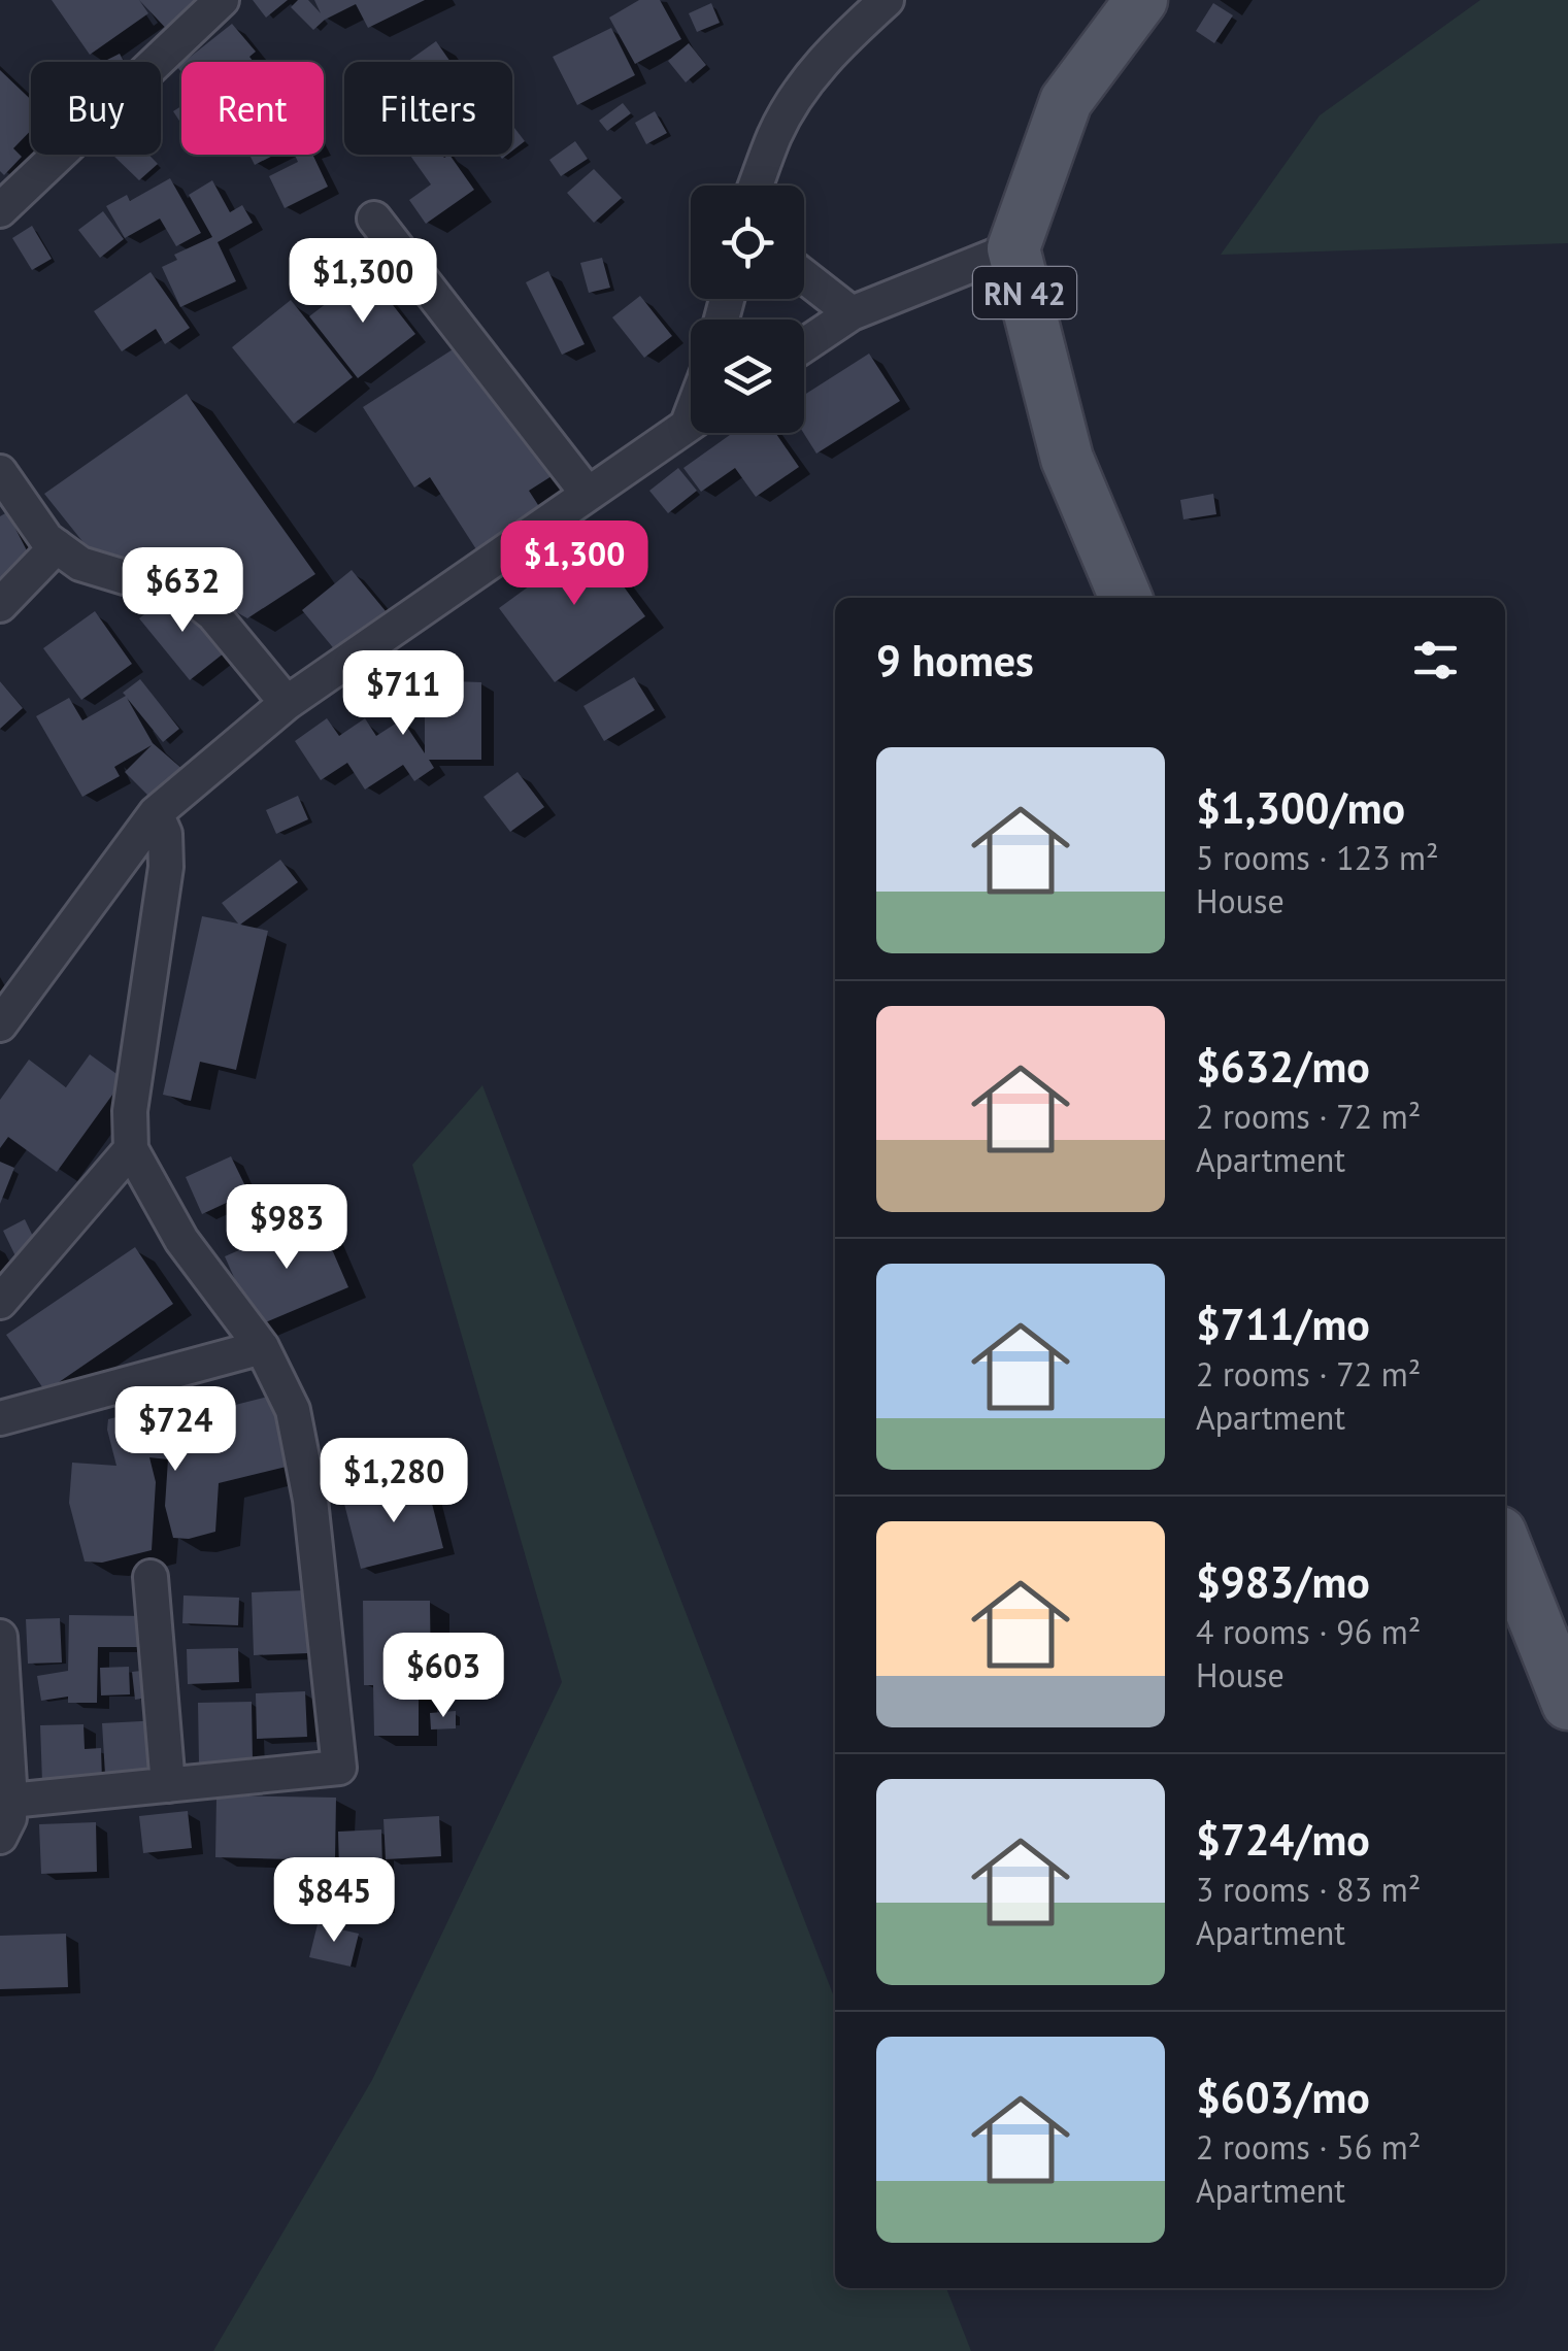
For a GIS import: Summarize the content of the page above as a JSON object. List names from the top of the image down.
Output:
{
  "streets": {
    "main road": ["RN 42"]
  },
  "page": {
    "chip": ["Buy", "Rent", "Filters"],
    "price": [
      "$1,300",
      "$1,300",
      "$632",
      "$711",
      "$983",
      "$724",
      "$1,280",
      "$603",
      "$845"
    ],
    "heading": "9 homes",
    "list": [
      {
        "name": "$1,300/mo",
        "note": "5 rooms · 123 m² · House"
      },
      {
        "name": "$632/mo",
        "note": "2 rooms · 72 m² · Apartment"
      },
      {
        "name": "$711/mo",
        "note": "2 rooms · 72 m² · Apartment"
      },
      {
        "name": "$983/mo",
        "note": "4 rooms · 96 m² · House"
      },
      {
        "name": "$724/mo",
        "note": "3 rooms · 83 m² · Apartment"
      },
      {
        "name": "$603/mo",
        "note": "2 rooms · 56 m² · Apartment"
      }
    ]
  }
}
